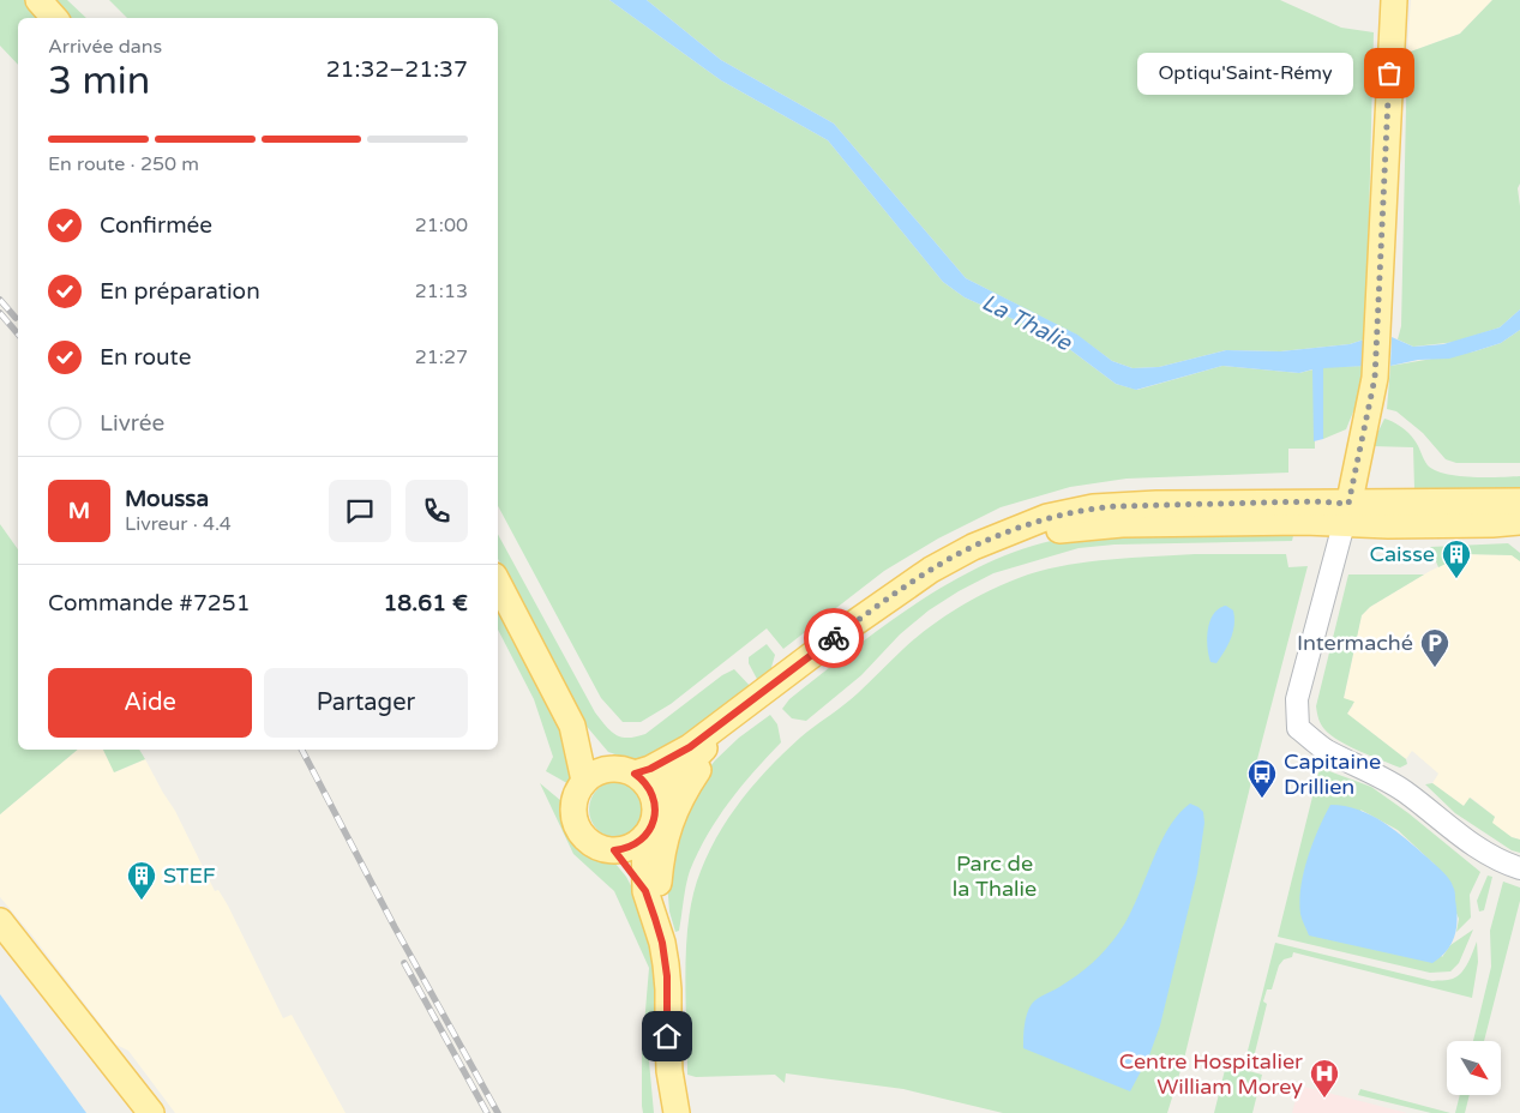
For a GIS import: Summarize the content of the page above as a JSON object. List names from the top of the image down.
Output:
{
  "water": ["La Thalie"],
  "parks": ["Parc de la Thalie"],
  "places": {
    "other": ["Optiqu'Saint-Rémy"],
    "building": ["Caisse", "STEF"],
    "parking": ["Intermaché"],
    "bus stop": ["Capitaine Drillien"],
    "hospital": ["Centre Hospitalier William Morey"]
  },
  "north": "bottom right",
  "page": {
    "heading": ["3 min", "Arrivée dans", "21:32–21:37"],
    "panel": [
      "Moussa",
      "Livreur · 4.4",
      "Commande #7251",
      "18.61 €"
    ],
    "bubble": "Optiqu'Saint-Rémy",
    "bar": "En route · 250 m",
    "list": [
      ["Confirmée", "21:00"],
      ["En préparation", "21:13"],
      ["En route", "21:27"],
      "Livrée"
    ],
    "round": "M",
    "buttons": ["Aide", "Partager"]
  }
}
